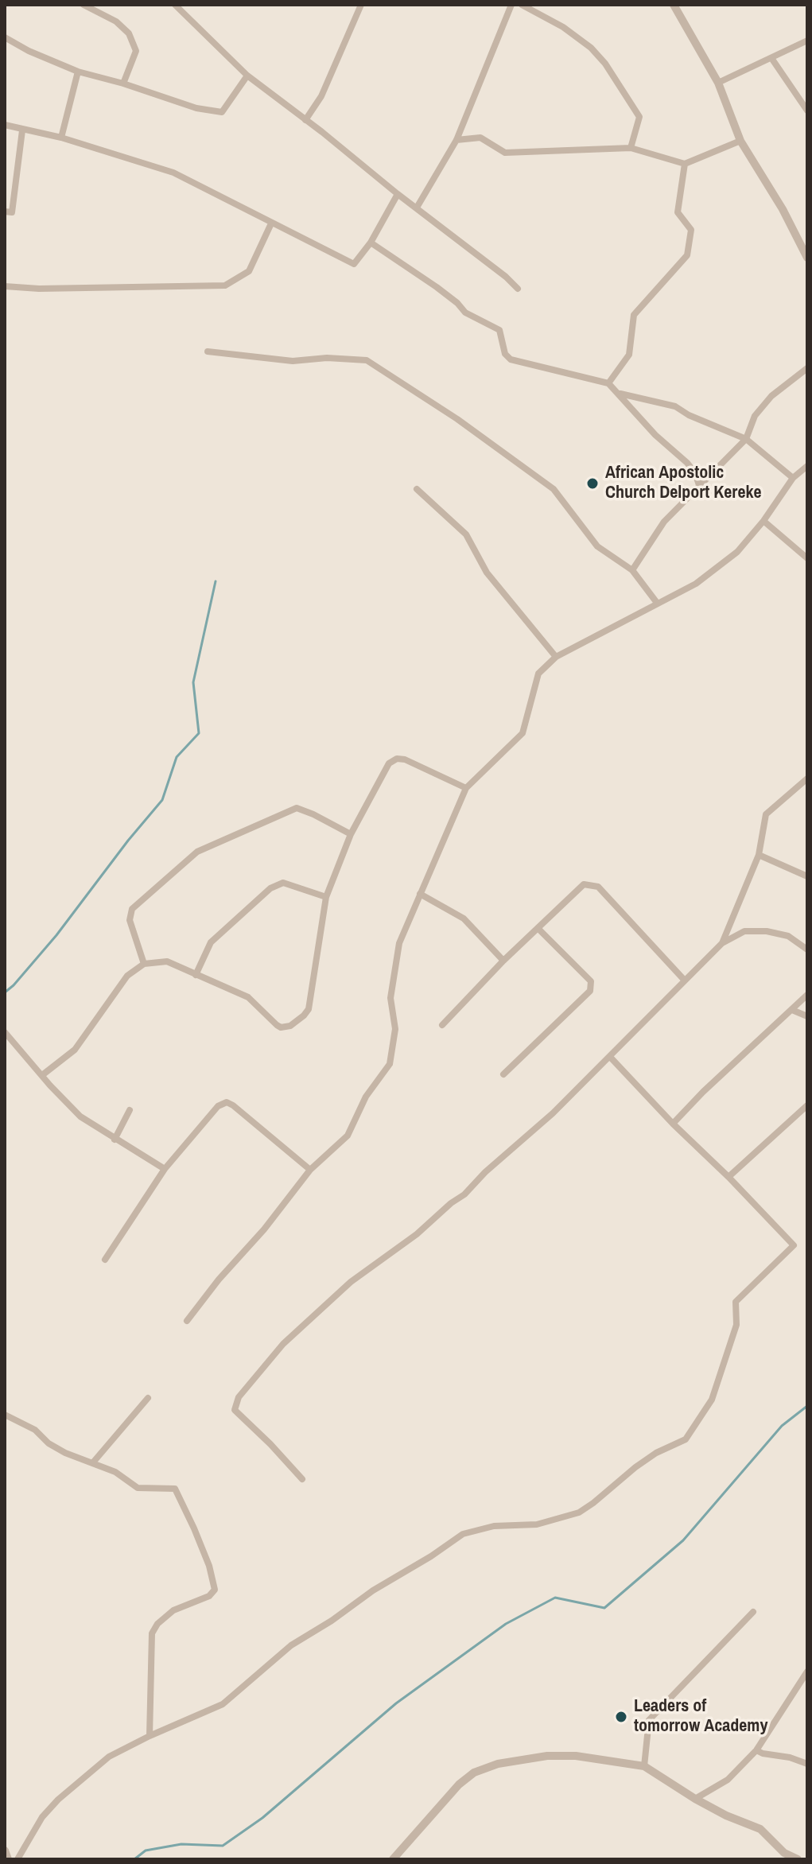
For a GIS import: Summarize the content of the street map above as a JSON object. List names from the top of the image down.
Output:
{
  "places": ["African Apostolic Church Delport Kereke", "Leaders of tomorrow Academy"]
}
